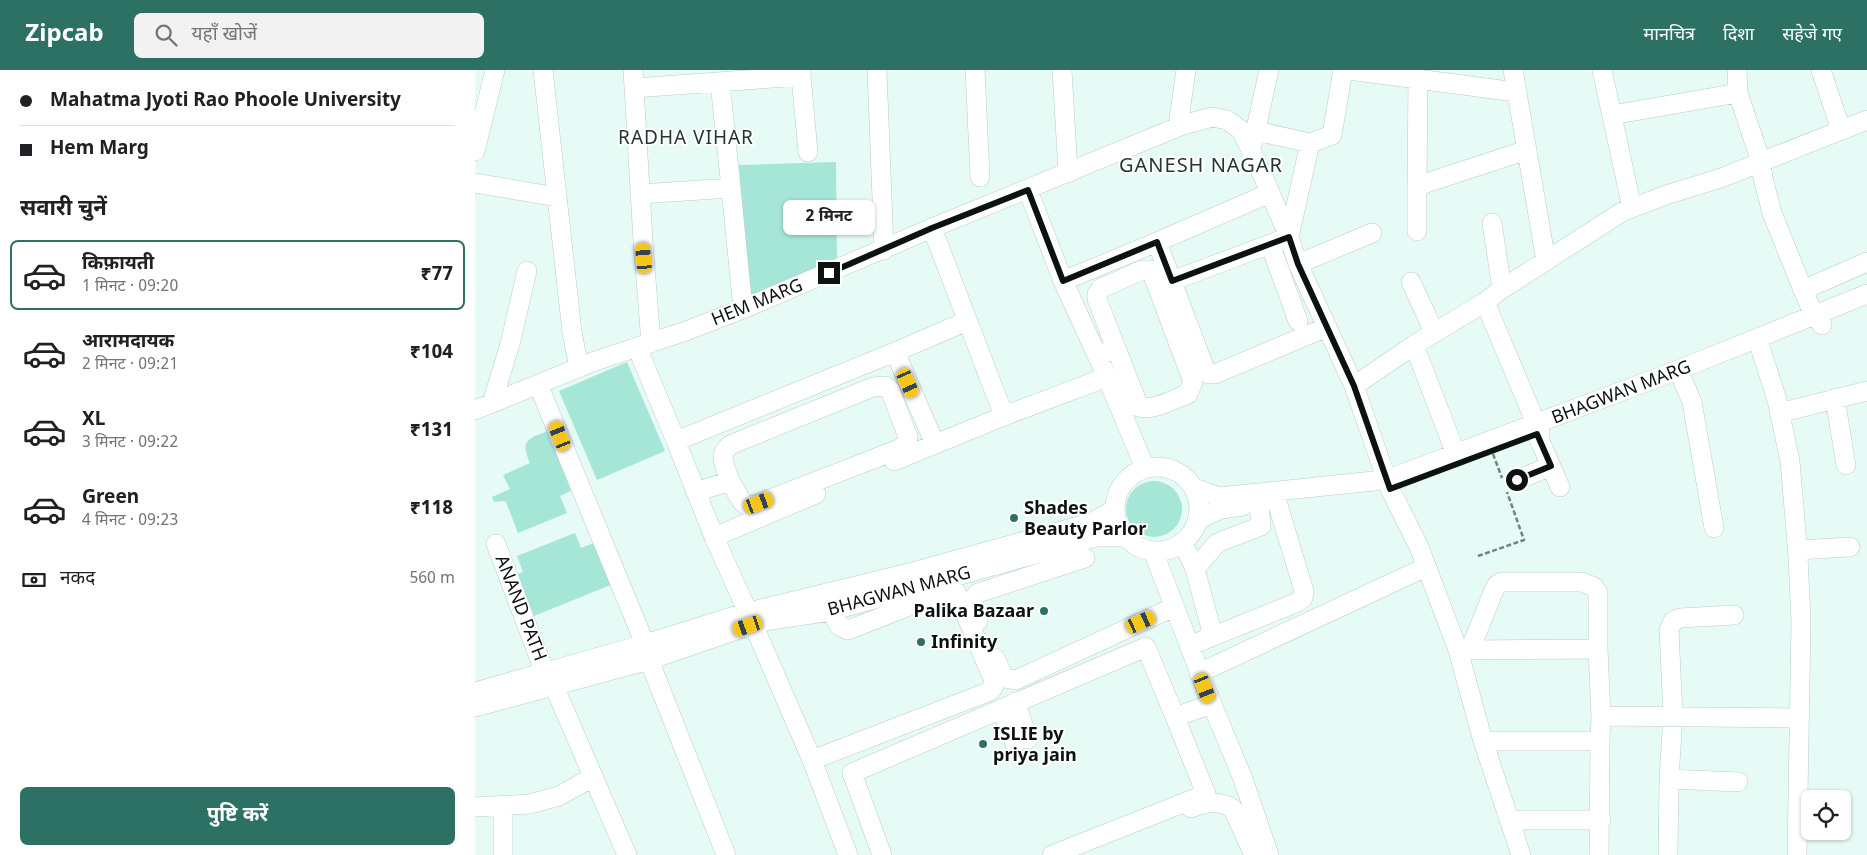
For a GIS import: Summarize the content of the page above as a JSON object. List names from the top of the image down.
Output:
{
  "streets": {
    "street": ["HEM MARG", "BHAGWAN MARG", "ANAND PATH"]
  },
  "crossings": [
    ["HEM MARG", "BHAGWAN MARG"],
    ["BHAGWAN MARG", "ANAND PATH"]
  ],
  "districts": ["RADHA VIHAR", "GANESH NAGAR"],
  "places": [
    "Shades Beauty Parlor",
    "Palika Bazaar",
    "Infinity",
    "ISLIE by priya jain"
  ],
  "page": {
    "header": "Zipcab",
    "search": "यहाँ खोजें",
    "nav": ["मानचित्र", "दिशा", "सहेजे गए"],
    "banner": ["Mahatma Jyoti Rao Phoole University", "Hem Marg"],
    "heading": "सवारी चुनें",
    "bubble": "2 मिनट",
    "list": [
      {
        "name": "किफ़ायती",
        "note": "1 मिनट · 09:20",
        "value": "₹77"
      },
      {
        "name": "आरामदायक",
        "note": "2 मिनट · 09:21",
        "value": "₹104"
      },
      {
        "name": "XL",
        "note": "3 मिनट · 09:22",
        "value": "₹131"
      },
      {
        "name": "Green",
        "note": "4 मिनट · 09:23",
        "value": "₹118"
      }
    ],
    "pay": ["नकद", "560 m"],
    "buttons": "पुष्टि करें"
  }
}
